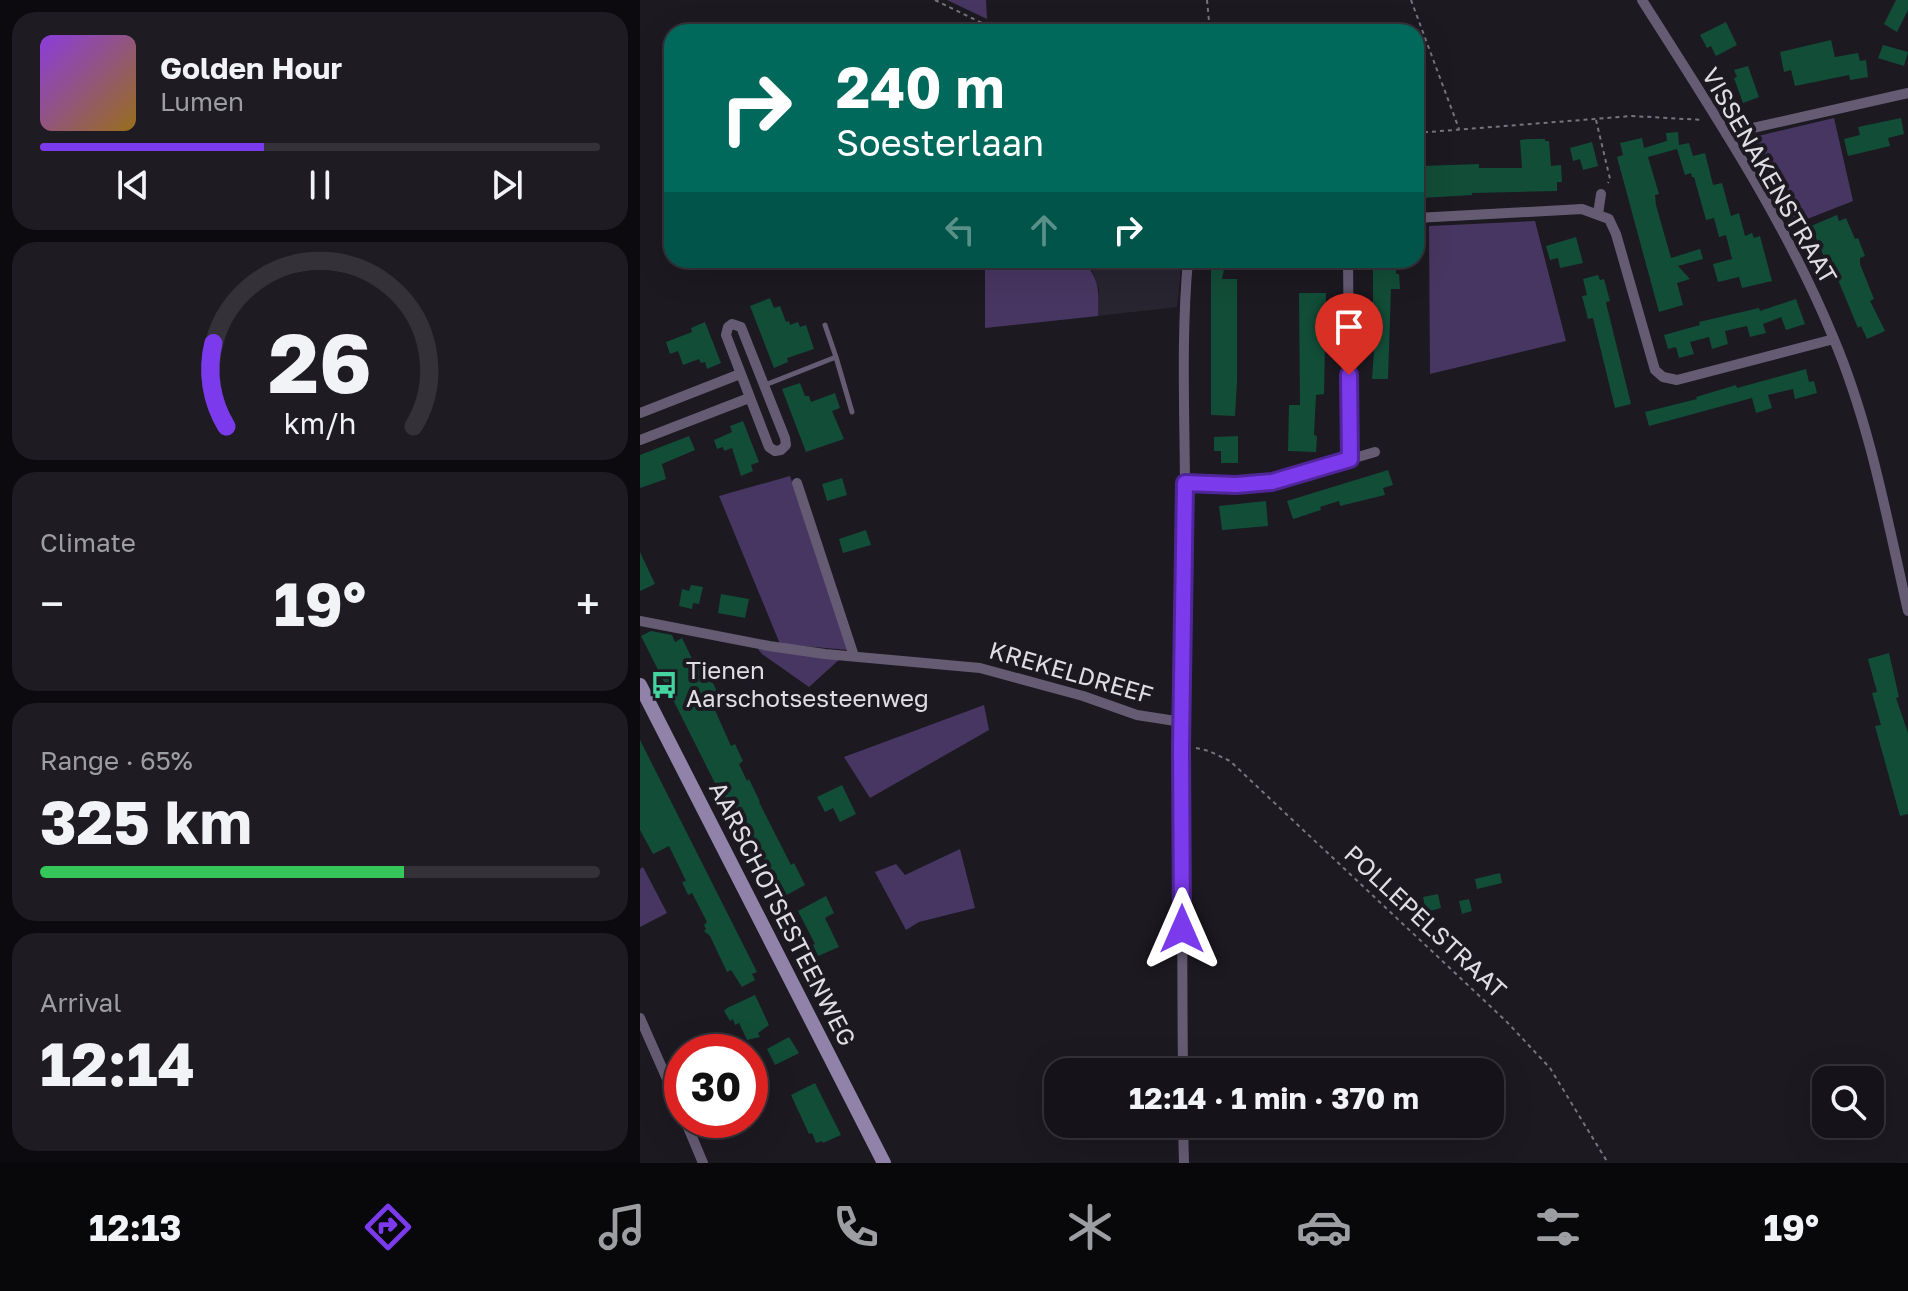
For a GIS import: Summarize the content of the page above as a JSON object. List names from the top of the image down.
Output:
{
  "streets": {
    "main road": ["AARSCHOTSESTEENWEG"],
    "street": ["VISSENAKENSTRAAT", "KREKELDREEF"],
    "path": ["POLLEPELSTRAAT"]
  },
  "places": {
    "bus stop": ["Tienen Aarschotsesteenweg"]
  },
  "page": {
    "turn": ["240 m", "Soesterlaan"],
    "song": ["Golden Hour", "Lumen"],
    "tile": [
      "Climate",
      ["Range · 65%", "325 km"],
      ["Arrival", "12:14"]
    ],
    "heat": ["−", "19°", "+"],
    "limit": "30",
    "trip": "12:14 · 1 min · 370 m",
    "tabs": ["12:13", "19°"],
    "gauge": ["26", "km/h"]
  }
}
